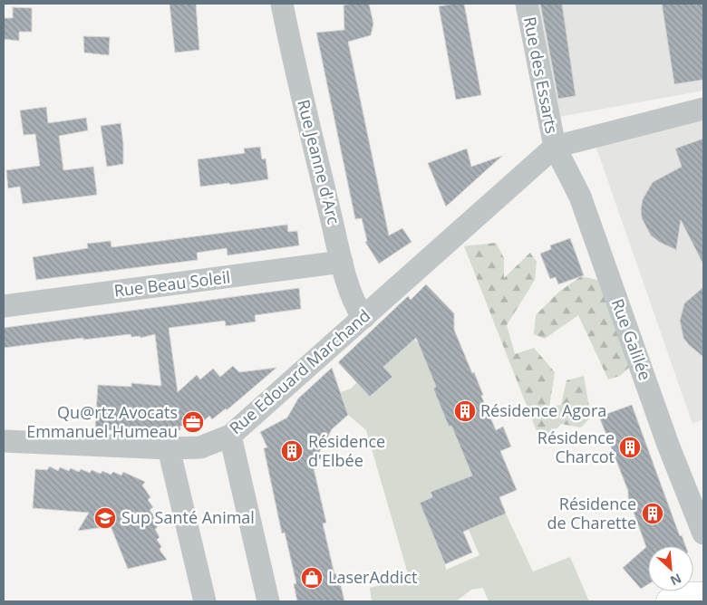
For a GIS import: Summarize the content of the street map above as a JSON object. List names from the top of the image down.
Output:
{
  "streets": {
    "street": [
      "Rue des Essarts",
      "Rue Jeanne d'Arc",
      "Rue Beau Soleil",
      "Rue Galilée",
      "Rue Edouard Marchand"
    ]
  },
  "crossings": [
    ["Rue des Essarts", "Rue Galilée"],
    ["Rue des Essarts", "Rue Edouard Marchand"],
    ["Rue Jeanne d'Arc", "Rue Beau Soleil"],
    ["Rue Jeanne d'Arc", "Rue Edouard Marchand"],
    ["Rue Galilée", "Rue Edouard Marchand"]
  ],
  "places": {
    "building": [
      "Résidence Agora",
      "Résidence Charcot",
      "Résidence d'Elbée",
      "Résidence de Charette"
    ],
    "office": ["Qu@rtz Avocats Emmanuel Humeau"],
    "school or university": ["Sup Santé Animal"],
    "shop": ["LaserAddict"]
  },
  "north": "bottom right"
}
